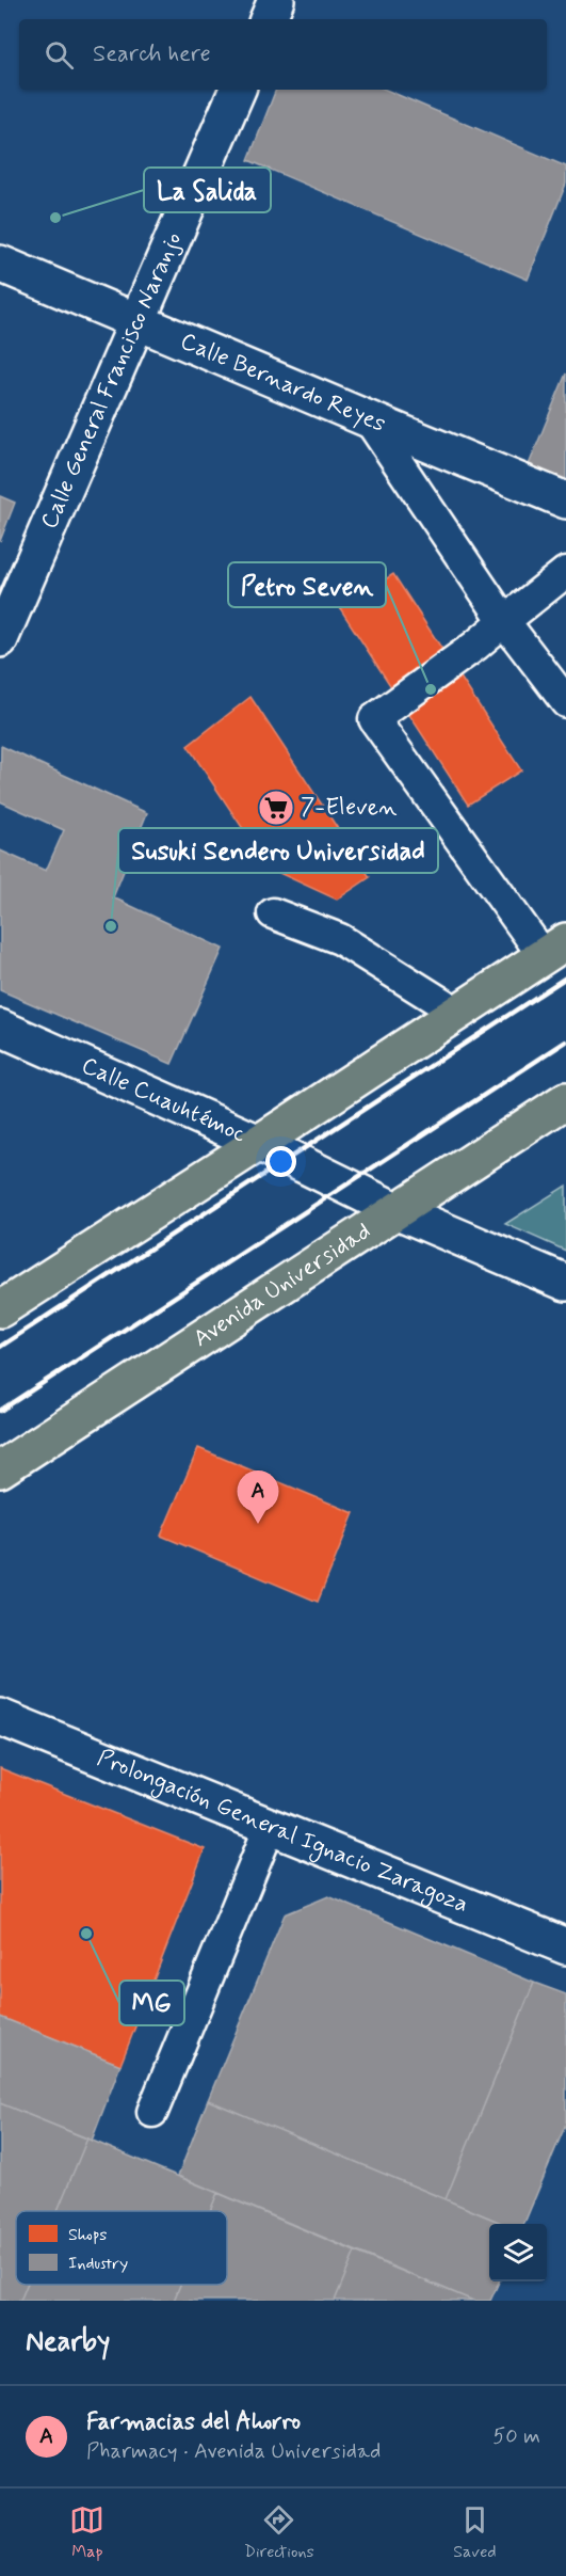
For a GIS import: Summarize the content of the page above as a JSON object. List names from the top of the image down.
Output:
{
  "streets": {
    "highway": ["Avenida Universidad"],
    "street": [
      "Calle General Francisco Naranjo",
      "Calle Bernardo Reyes",
      "Calle Cuauhtémoc",
      "Prolongación General Ignacio Zaragoza"
    ]
  },
  "crossings": [
    ["Calle General Francisco Naranjo", "Calle Bernardo Reyes"],
    ["Calle Cuauhtémoc", "Avenida Universidad"]
  ],
  "places": {
    "other": [
      "La Salida",
      "Petro Seven",
      "Susuki Sendero Universidad",
      "MG"
    ],
    "supermarket": ["7-Eleven"]
  },
  "legend": ["Shops", "Industry"],
  "page": {
    "search": "Search here",
    "pins": "A",
    "heading": "Nearby",
    "list": [
      {
        "mark": "A",
        "name": "Farmacias del Ahorro",
        "note": "Pharmacy · Avenida Universidad",
        "value": "50 m"
      }
    ],
    "nav": ["Map", "Directions", "Saved"]
  }
}
